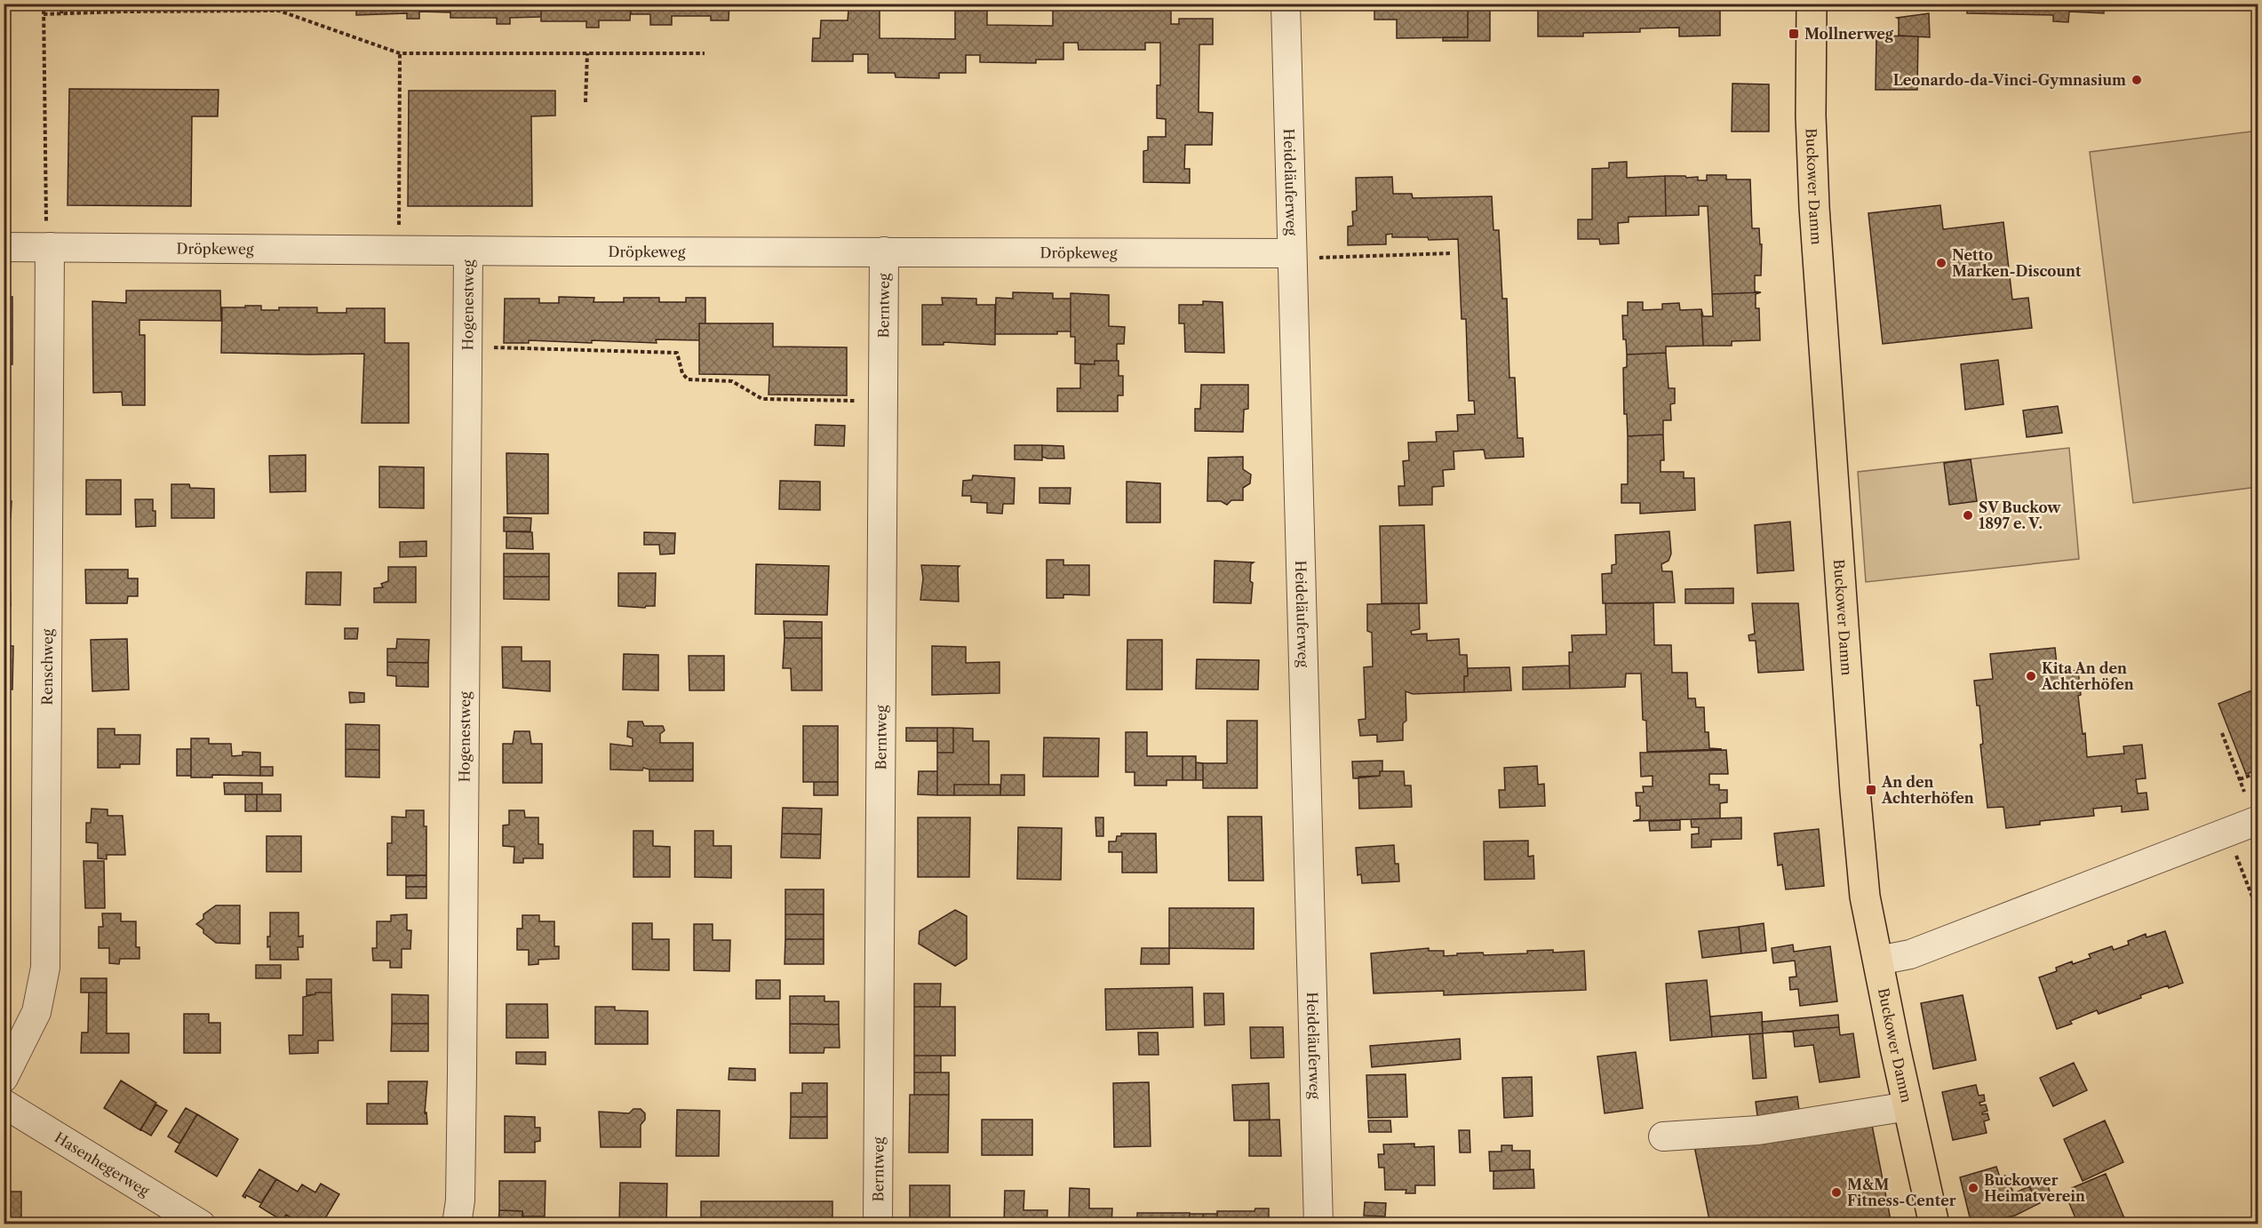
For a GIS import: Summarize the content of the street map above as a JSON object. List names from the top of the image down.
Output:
{
  "streets": {
    "main road": ["Buckower Damm"],
    "street": [
      "Heideläuferweg",
      "Dröpkeweg",
      "Hogenestweg",
      "Berntweg",
      "Renschweg",
      "Hasenhegerweg"
    ]
  },
  "crossings": [
    ["Heideläuferweg", "Dröpkeweg"],
    ["Dröpkeweg", "Hogenestweg"],
    ["Dröpkeweg", "Berntweg"],
    ["Dröpkeweg", "Renschweg"]
  ],
  "places": {
    "transit": ["Mollnerweg", "An den Achterhöfen"],
    "other": [
      "Leonardo-da-Vinci-Gymnasium",
      "Netto Marken-Discount",
      "SV Buckow 1897 e. V.",
      "Kita An den Achterhöfen",
      "Buckower Heimatverein",
      "M&M Fitness-Center"
    ]
  }
}
